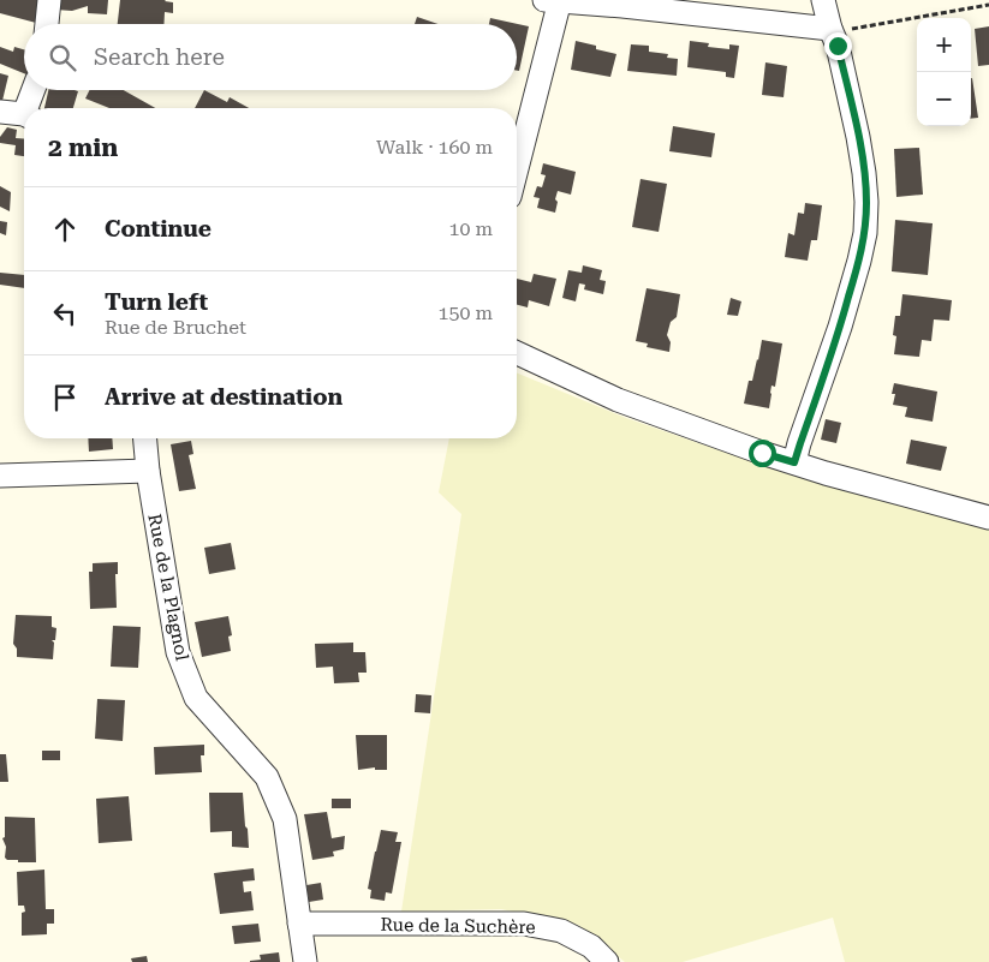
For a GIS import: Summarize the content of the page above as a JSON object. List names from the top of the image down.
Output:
{
  "streets": {
    "street": ["Rue de la Plagnol", "Rue de la Suchère"]
  },
  "crossings": [
    ["Rue de la Plagnol", "Rue de la Suchère"]
  ],
  "page": {
    "map_buttons": ["+", "−"],
    "search": "Search here",
    "heading": ["2 min", "Walk · 160 m"],
    "list": [
      ["Continue", "10 m"],
      ["Turn left", "Rue de Bruchet", "150 m"],
      "Arrive at destination"
    ]
  }
}
